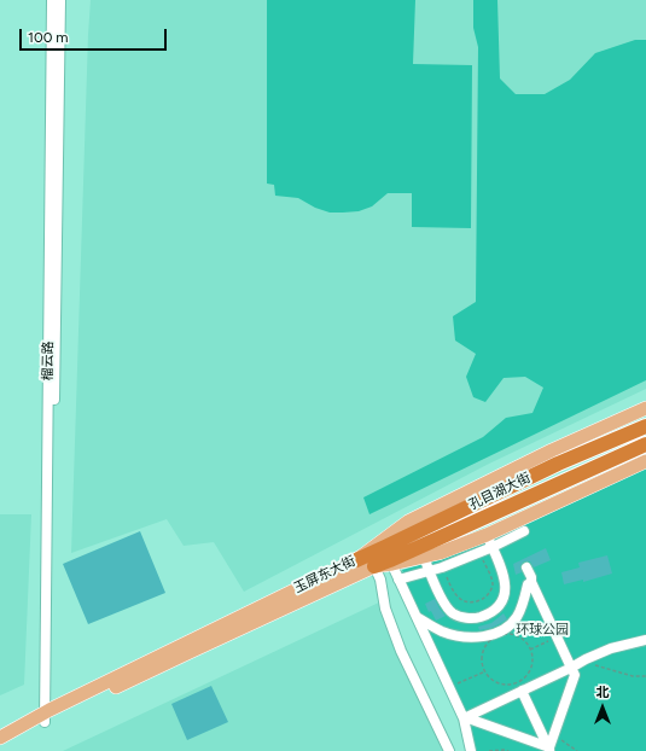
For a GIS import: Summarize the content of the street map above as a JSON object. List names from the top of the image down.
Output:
{
  "streets": {
    "highway": ["孔目湖大街"],
    "main road": ["玉屏东大街"],
    "street": ["榴云路"]
  },
  "crossings": [
    ["榴云路", "玉屏东大街"],
    ["孔目湖大街", "玉屏东大街"]
  ],
  "parks": ["环球公园"],
  "scale_bar": "100 m",
  "north": "top"
}
